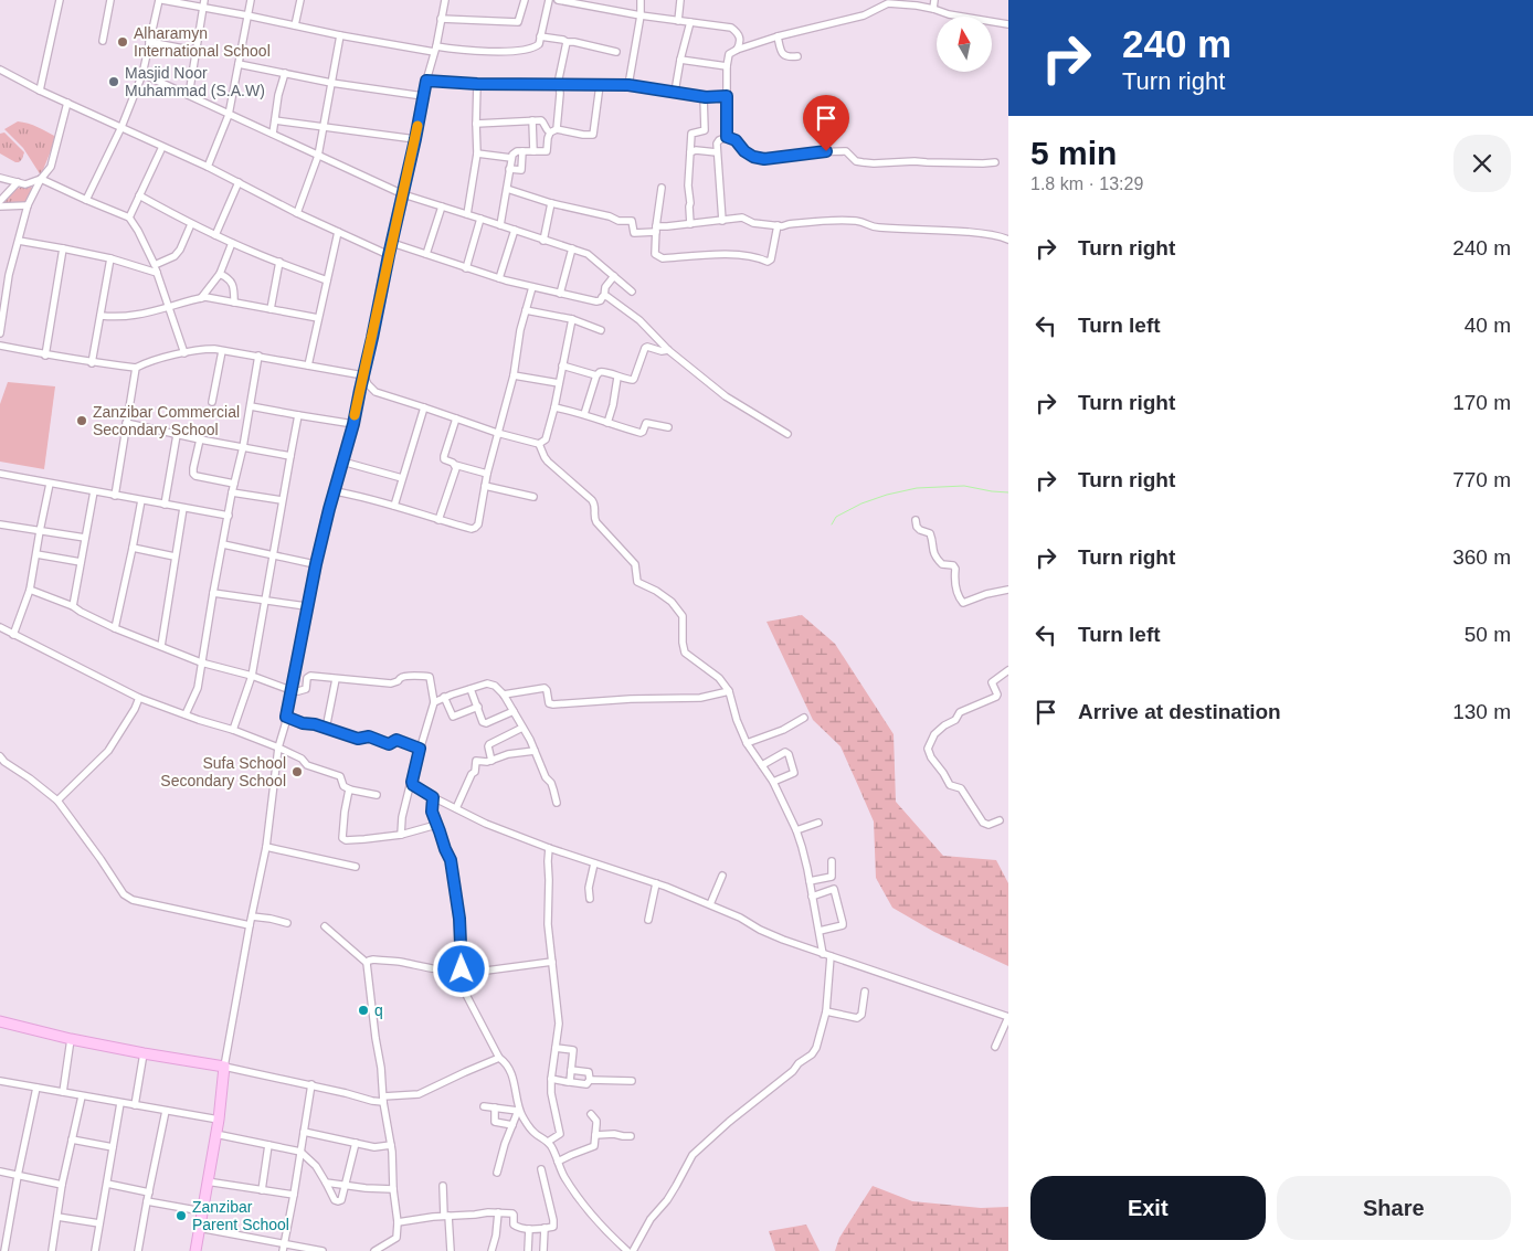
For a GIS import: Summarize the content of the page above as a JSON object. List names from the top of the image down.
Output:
{
  "places": [
    "Alharamyn International School",
    "Masjid Noor Muhammad (S.A.W)",
    "Zanzibar Commercial Secondary School",
    "Sufa School Secondary School",
    "q",
    "Zanzibar Parent School"
  ],
  "north": "top",
  "page": {
    "turn": ["240 m", "Turn right"],
    "heading": ["5 min", "1.8 km · 13:29"],
    "list": [
      {
        "name": "Turn right",
        "value": "240 m"
      },
      {
        "name": "Turn left",
        "value": "40 m"
      },
      {
        "name": "Turn right",
        "value": "170 m"
      },
      {
        "name": "Turn right",
        "value": "770 m"
      },
      {
        "name": "Turn right",
        "value": "360 m"
      },
      {
        "name": "Turn left",
        "value": "50 m"
      },
      {
        "name": "Arrive at destination",
        "value": "130 m"
      }
    ],
    "buttons": ["Exit", "Share"]
  }
}
